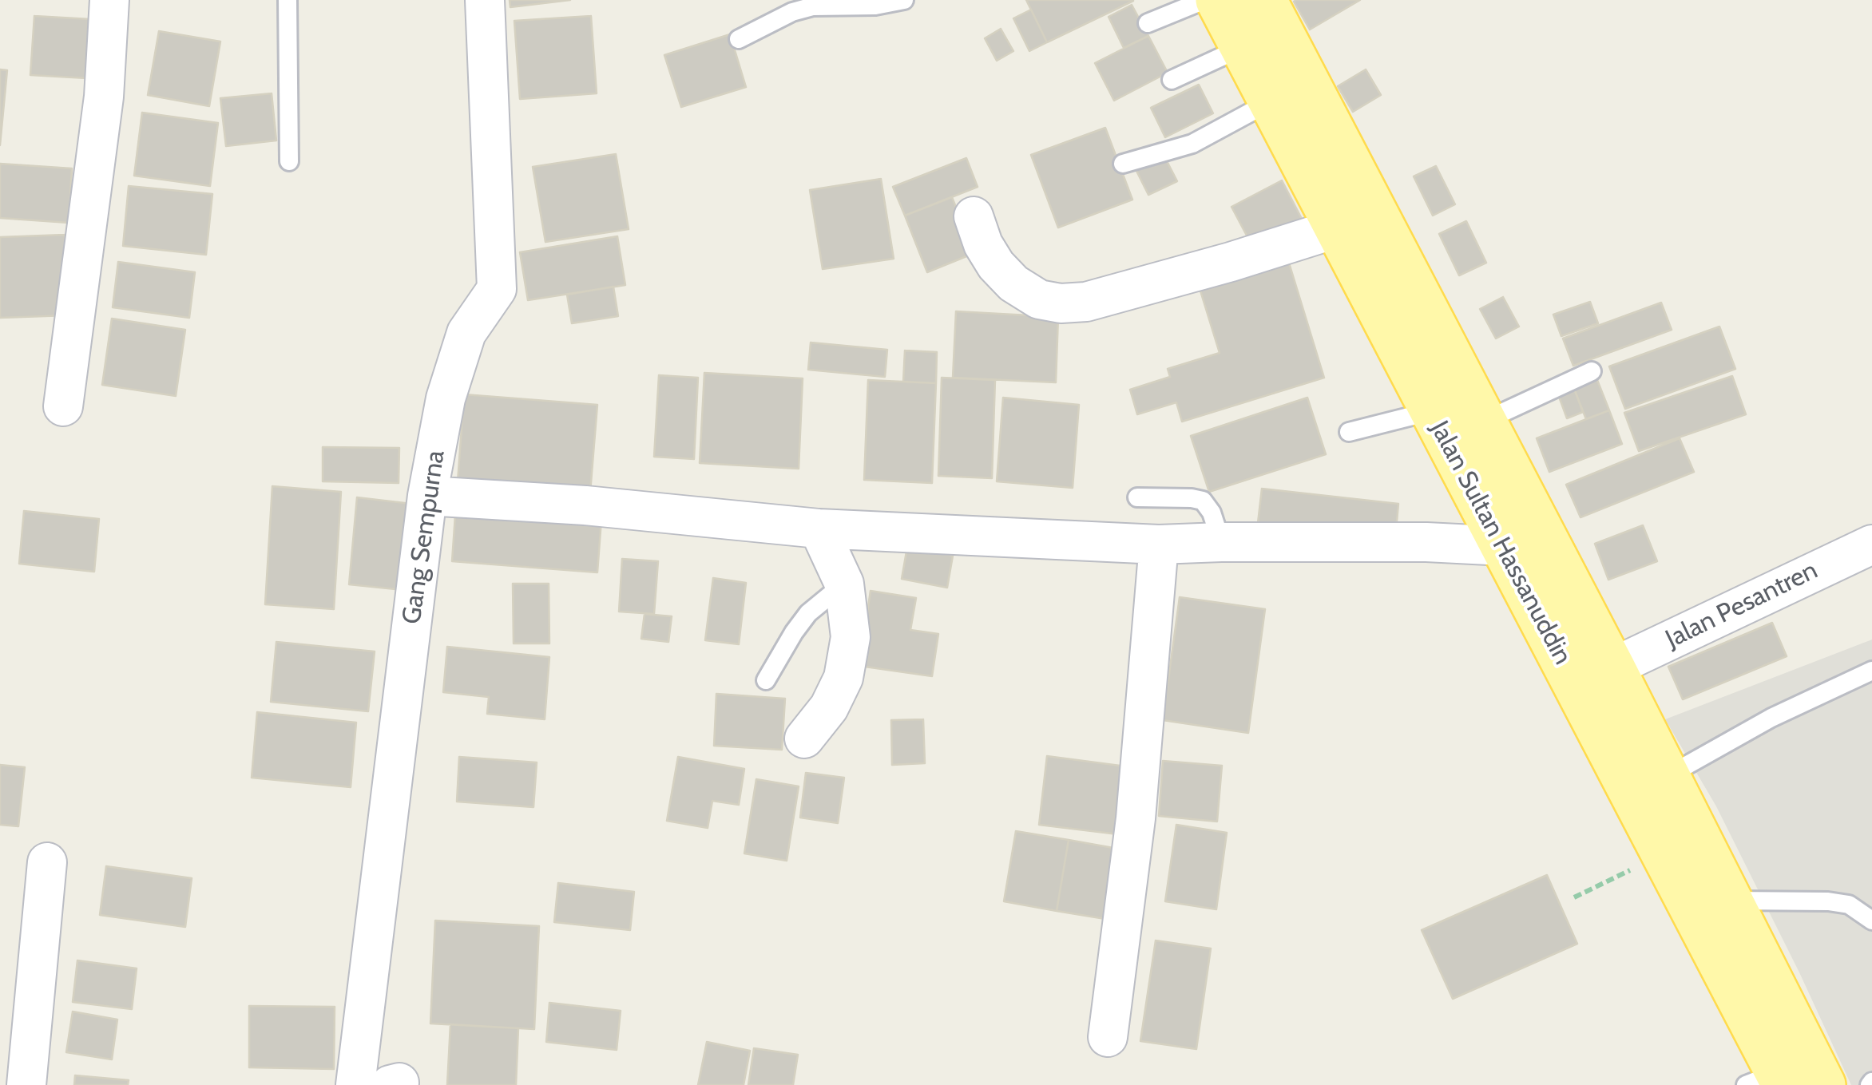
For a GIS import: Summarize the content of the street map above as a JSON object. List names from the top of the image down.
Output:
{
  "streets": {
    "main road": ["Jalan Sultan Hassanuddin"],
    "street": ["Gang Sempurna", "Jalan Pesantren"]
  },
  "crossings": [
    ["Jalan Sultan Hassanuddin", "Jalan Pesantren"]
  ]
}
